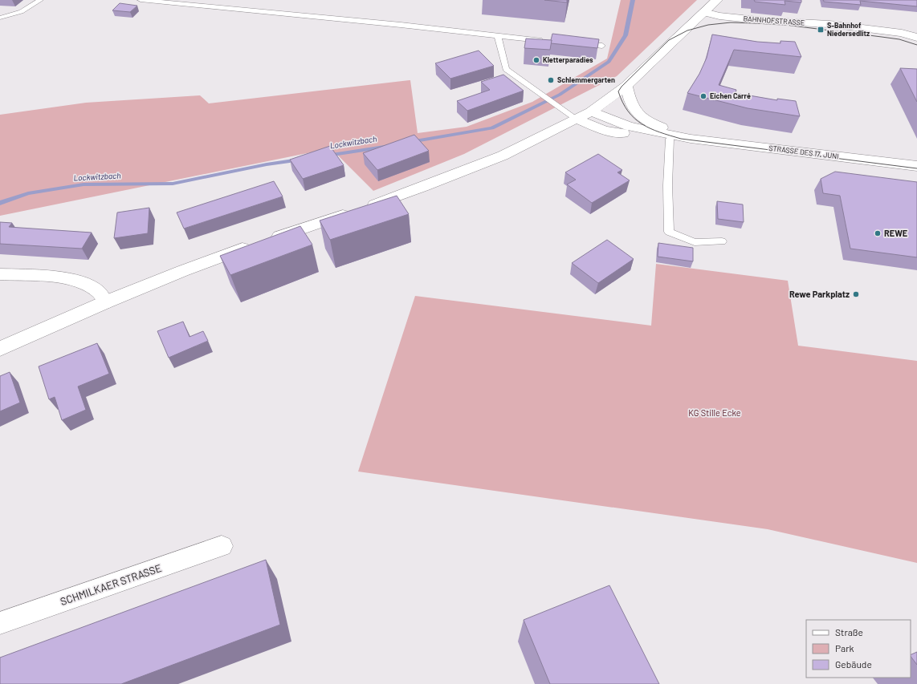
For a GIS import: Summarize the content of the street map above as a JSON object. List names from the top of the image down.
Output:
{
  "streets": {
    "street": ["BAHNHOFSTRASSE", "STRASSE DES 17. JUNI", "SCHMILKAER STRASSE"]
  },
  "water": ["Lockwitzbach"],
  "parks": ["KG Stille Ecke"],
  "places": {
    "transit": ["S-Bahnhof Niedersedlitz"],
    "other": [
      "Kletterparadies",
      "Schlemmergarten",
      "Eichen Carré",
      "REWE",
      "Rewe Parkplatz"
    ]
  },
  "legend": ["Straße", "Park", "Gebäude"]
}
